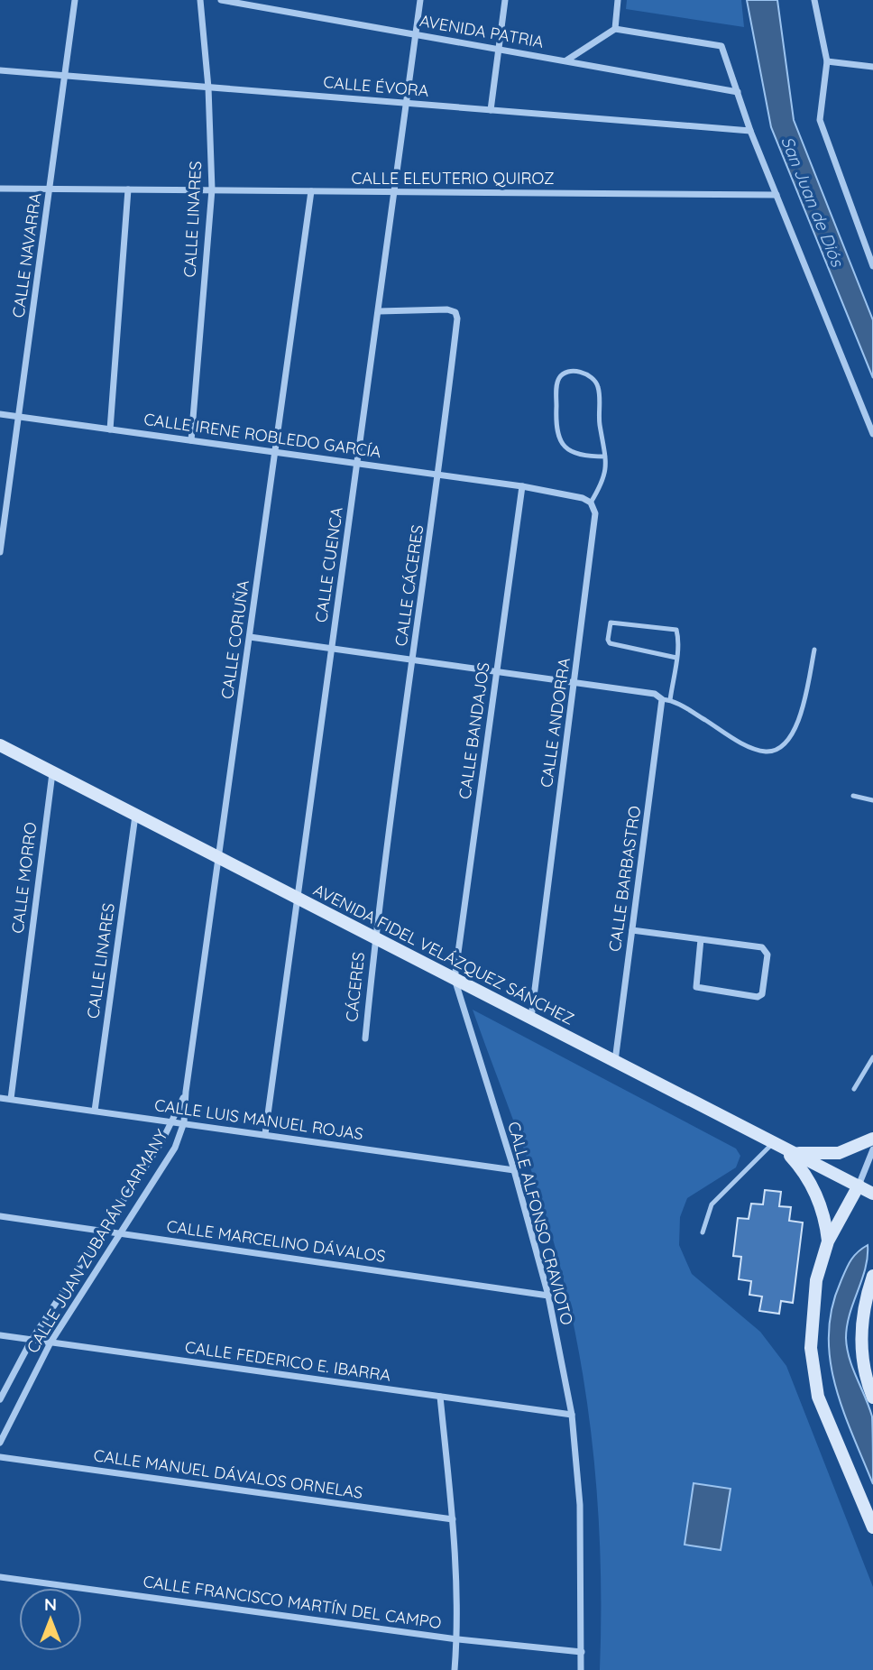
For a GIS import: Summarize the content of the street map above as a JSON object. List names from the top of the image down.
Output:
{
  "streets": {
    "street": [
      "AVENIDA PATRIA",
      "CALLE ÉVORA",
      "CALLE ELEUTERIO QUIROZ",
      "CALLE LINARES",
      "CALLE NAVARRA",
      "CALLE IRENE ROBLEDO GARCÍA",
      "CALLE CUENCA",
      "CALLE CÁCERES",
      "CALLE CORUÑA",
      "CALLE ANDORRA",
      "CALLE BANDAJOS",
      "CALLE MORRO",
      "CALLE BARBASTRO",
      "AVENIDA FIDEL VELÁZQUEZ SÁNCHEZ",
      "CÁCERES",
      "CALLE LUIS MANUEL ROJAS",
      "CALLE ALFONSO CRAVIOTO",
      "CALLE JUAN ZUBARÁN CARMANY",
      "CALLE MARCELINO DÁVALOS",
      "CALLE FEDERICO E. IBARRA",
      "CALLE MANUEL DÁVALOS ORNELAS",
      "CALLE FRANCISCO MARTÍN DEL CAMPO"
    ]
  },
  "crossings": [
    ["AVENIDA PATRIA", "CALLE CUENCA"],
    ["CALLE ÉVORA", "CALLE LINARES"],
    ["CALLE ÉVORA", "CALLE NAVARRA"],
    ["CALLE ÉVORA", "CALLE CUENCA"],
    ["CALLE ELEUTERIO QUIROZ", "CALLE LINARES"],
    ["CALLE ELEUTERIO QUIROZ", "CALLE NAVARRA"],
    ["CALLE ELEUTERIO QUIROZ", "CALLE CUENCA"],
    ["CALLE ELEUTERIO QUIROZ", "CALLE CORUÑA"],
    ["CALLE LINARES", "CALLE IRENE ROBLEDO GARCÍA"],
    ["CALLE LINARES", "AVENIDA FIDEL VELÁZQUEZ SÁNCHEZ"],
    ["CALLE LINARES", "CALLE LUIS MANUEL ROJAS"],
    ["CALLE NAVARRA", "CALLE IRENE ROBLEDO GARCÍA"],
    ["CALLE IRENE ROBLEDO GARCÍA", "CALLE CUENCA"],
    ["CALLE IRENE ROBLEDO GARCÍA", "CALLE CÁCERES"],
    ["CALLE IRENE ROBLEDO GARCÍA", "CALLE CORUÑA"],
    ["CALLE IRENE ROBLEDO GARCÍA", "CALLE BANDAJOS"],
    ["CALLE CUENCA", "CALLE CÁCERES"],
    ["CALLE CUENCA", "AVENIDA FIDEL VELÁZQUEZ SÁNCHEZ"],
    ["CALLE CUENCA", "CALLE LUIS MANUEL ROJAS"],
    ["CALLE CÁCERES", "AVENIDA FIDEL VELÁZQUEZ SÁNCHEZ"],
    ["CALLE CÁCERES", "CÁCERES"],
    ["CALLE CORUÑA", "AVENIDA FIDEL VELÁZQUEZ SÁNCHEZ"],
    ["CALLE CORUÑA", "CALLE LUIS MANUEL ROJAS"],
    ["CALLE CORUÑA", "CALLE JUAN ZUBARÁN CARMANY"],
    ["CALLE ANDORRA", "AVENIDA FIDEL VELÁZQUEZ SÁNCHEZ"],
    ["CALLE BANDAJOS", "AVENIDA FIDEL VELÁZQUEZ SÁNCHEZ"],
    ["CALLE BANDAJOS", "CALLE ALFONSO CRAVIOTO"],
    ["CALLE MORRO", "AVENIDA FIDEL VELÁZQUEZ SÁNCHEZ"],
    ["CALLE MORRO", "CALLE LUIS MANUEL ROJAS"],
    ["CALLE BARBASTRO", "AVENIDA FIDEL VELÁZQUEZ SÁNCHEZ"],
    ["AVENIDA FIDEL VELÁZQUEZ SÁNCHEZ", "CÁCERES"],
    ["AVENIDA FIDEL VELÁZQUEZ SÁNCHEZ", "CALLE ALFONSO CRAVIOTO"],
    ["CALLE LUIS MANUEL ROJAS", "CALLE ALFONSO CRAVIOTO"],
    ["CALLE LUIS MANUEL ROJAS", "CALLE JUAN ZUBARÁN CARMANY"],
    ["CALLE ALFONSO CRAVIOTO", "CALLE MARCELINO DÁVALOS"],
    ["CALLE ALFONSO CRAVIOTO", "CALLE FEDERICO E. IBARRA"],
    ["CALLE ALFONSO CRAVIOTO", "CALLE FRANCISCO MARTÍN DEL CAMPO"],
    ["CALLE JUAN ZUBARÁN CARMANY", "CALLE MARCELINO DÁVALOS"],
    ["CALLE JUAN ZUBARÁN CARMANY", "CALLE FEDERICO E. IBARRA"]
  ],
  "water": ["San Juan de Diós"],
  "north": "top"
}
